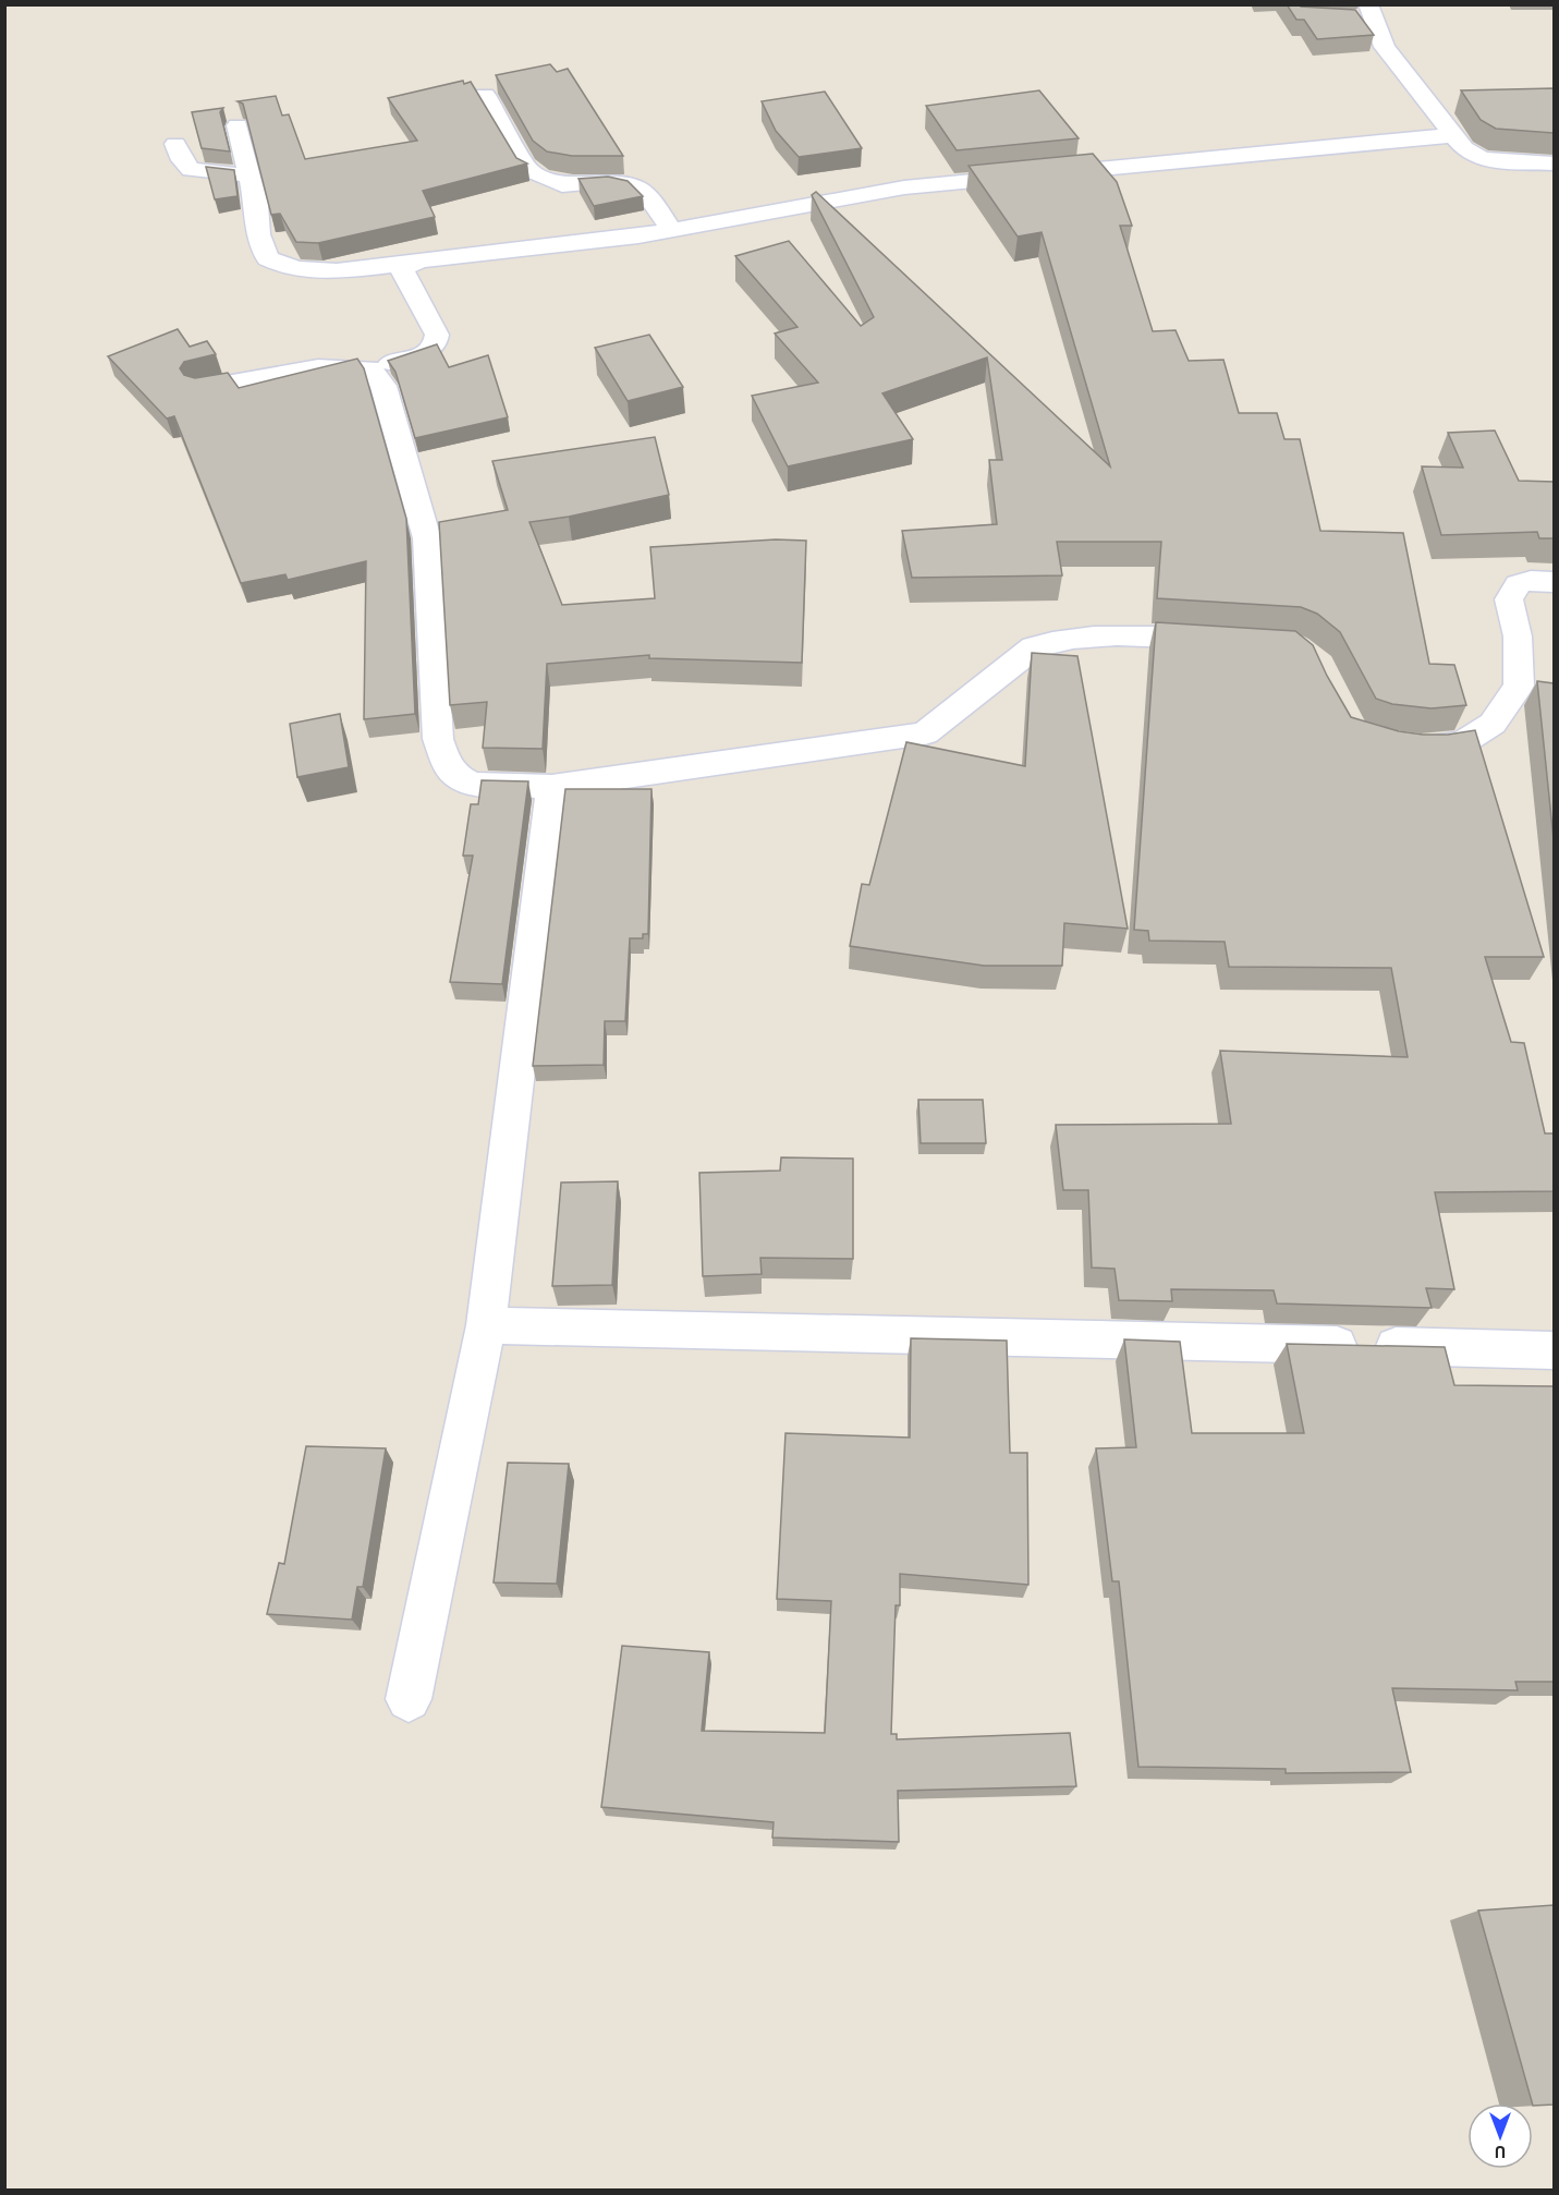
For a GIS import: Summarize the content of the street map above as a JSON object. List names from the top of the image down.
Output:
{
  "north": "bottom"
}
